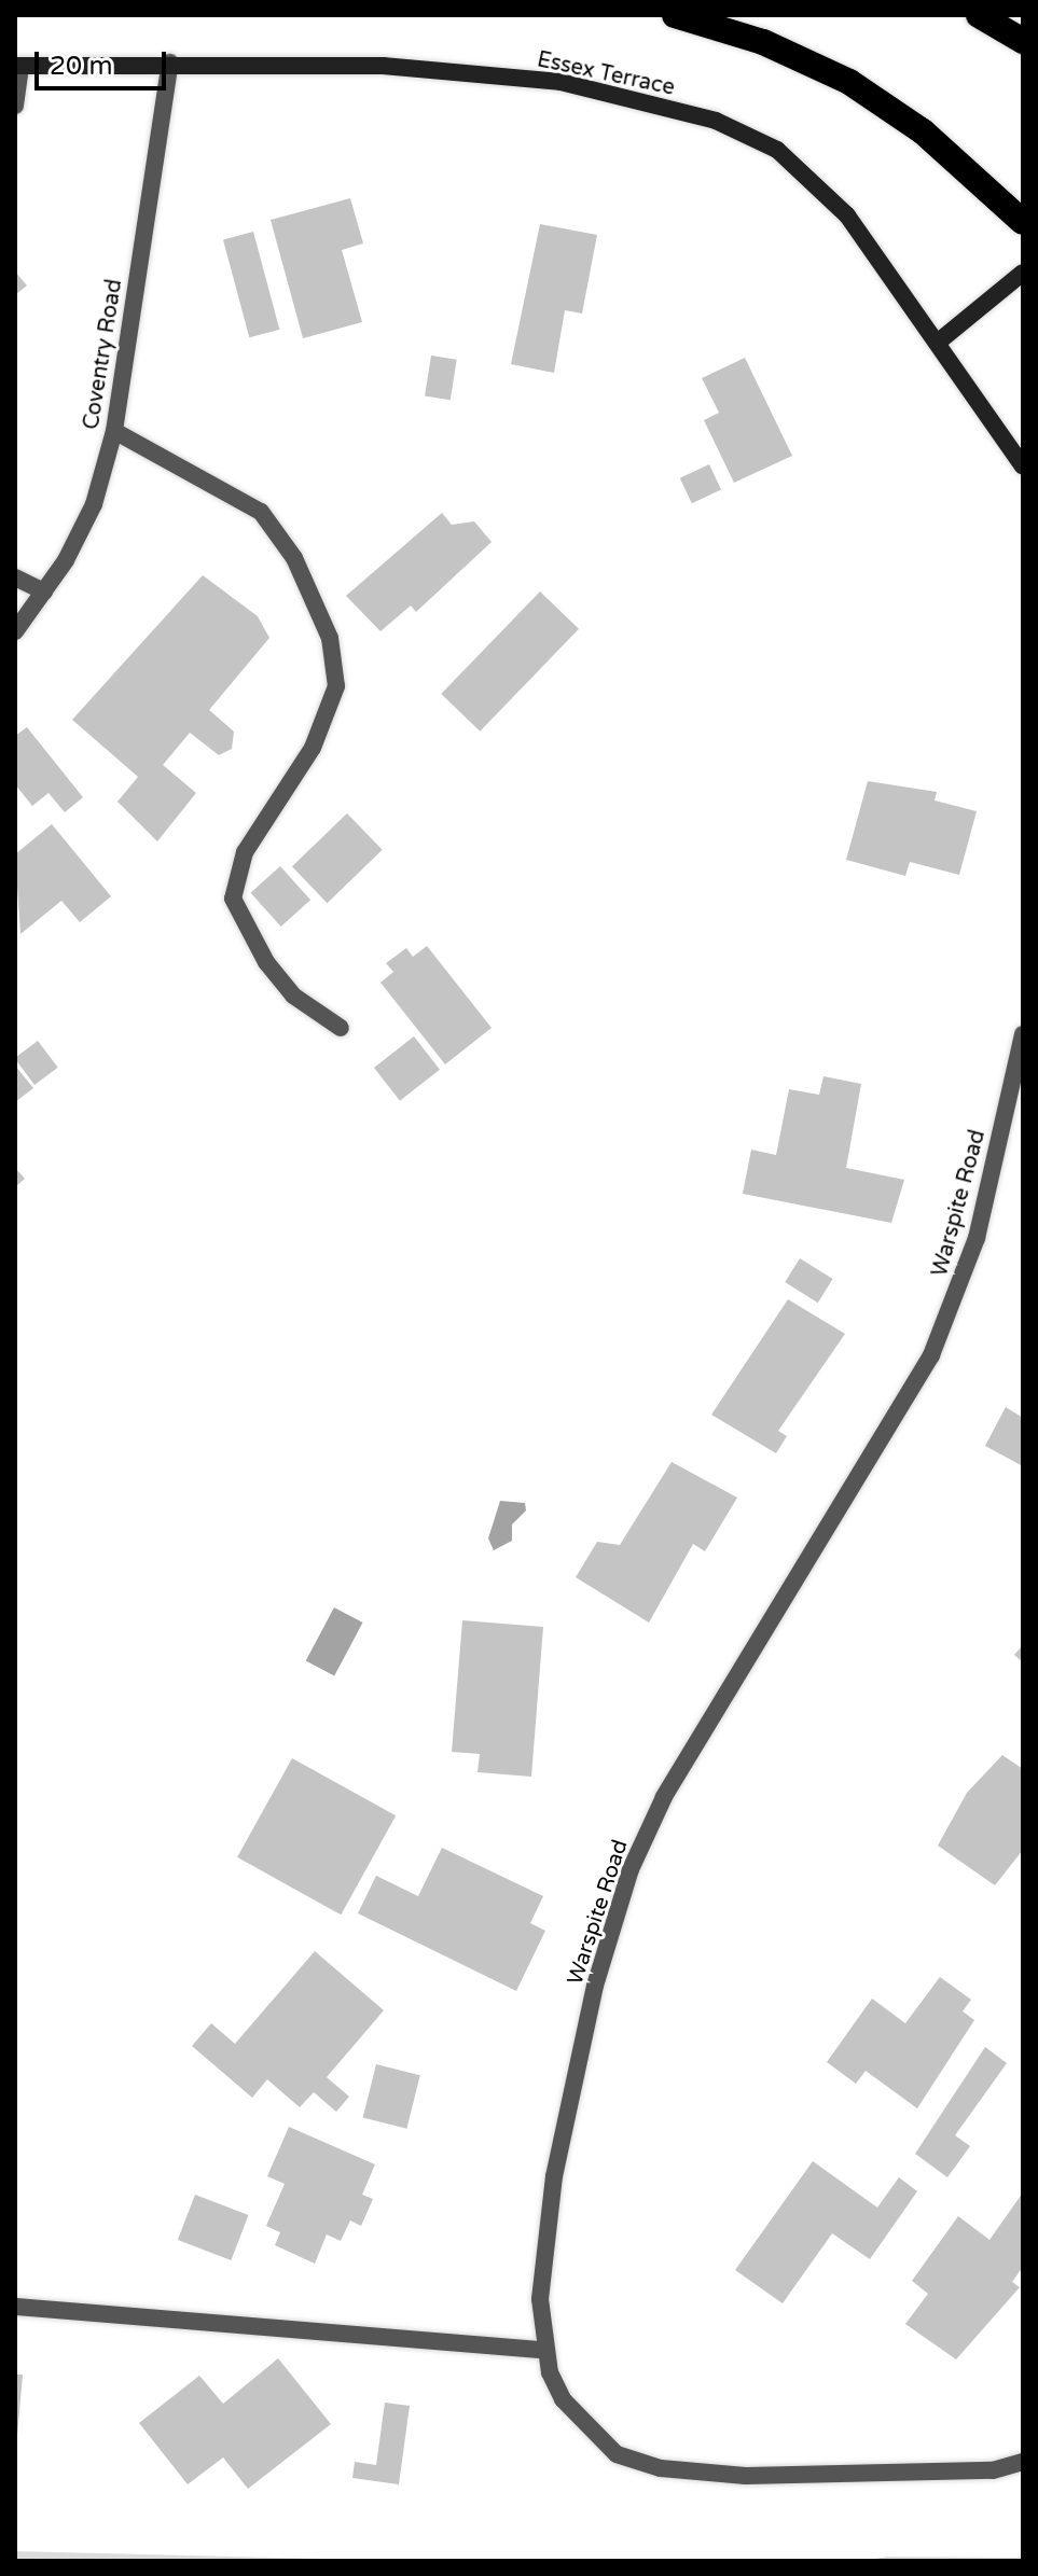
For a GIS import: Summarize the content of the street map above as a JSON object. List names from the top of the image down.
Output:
{
  "streets": {
    "street": ["Essex Terrace", "Coventry Road", "Warspite Road"]
  },
  "crossings": [
    ["Essex Terrace", "Coventry Road"]
  ],
  "scale_bar": "20 m"
}
